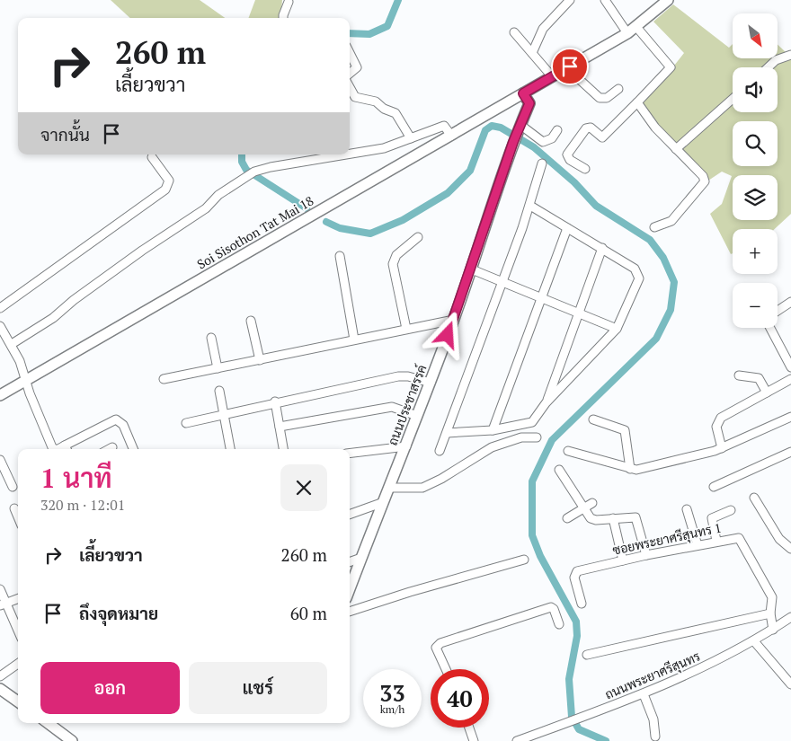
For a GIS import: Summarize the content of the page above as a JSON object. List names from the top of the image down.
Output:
{
  "streets": {
    "street": [
      "Soi Sisothon Tat Mai 18",
      "ถนนประชาสรรค์",
      "ซอยพระยาศรีสุนทร 1",
      "ถนนพระยาศรีสุนทร"
    ]
  },
  "crossings": [
    ["Soi Sisothon Tat Mai 18", "ถนนประชาสรรค์"],
    ["ซอยพระยาศรีสุนทร 1", "ถนนพระยาศรีสุนทร"]
  ],
  "north": "bottom right",
  "page": {
    "map_buttons": ["+", "−"],
    "turn": ["260 m", "เลี้ยวขวา"],
    "then": "จากนั้น",
    "heading": ["1 นาที", "320 m · 12:01"],
    "list": [
      {
        "name": "เลี้ยวขวา",
        "value": "260 m"
      },
      {
        "name": "ถึงจุดหมาย",
        "value": "60 m"
      }
    ],
    "buttons": ["ออก", "แชร์"],
    "speed": "33 km/h",
    "limit": "40"
  }
}
